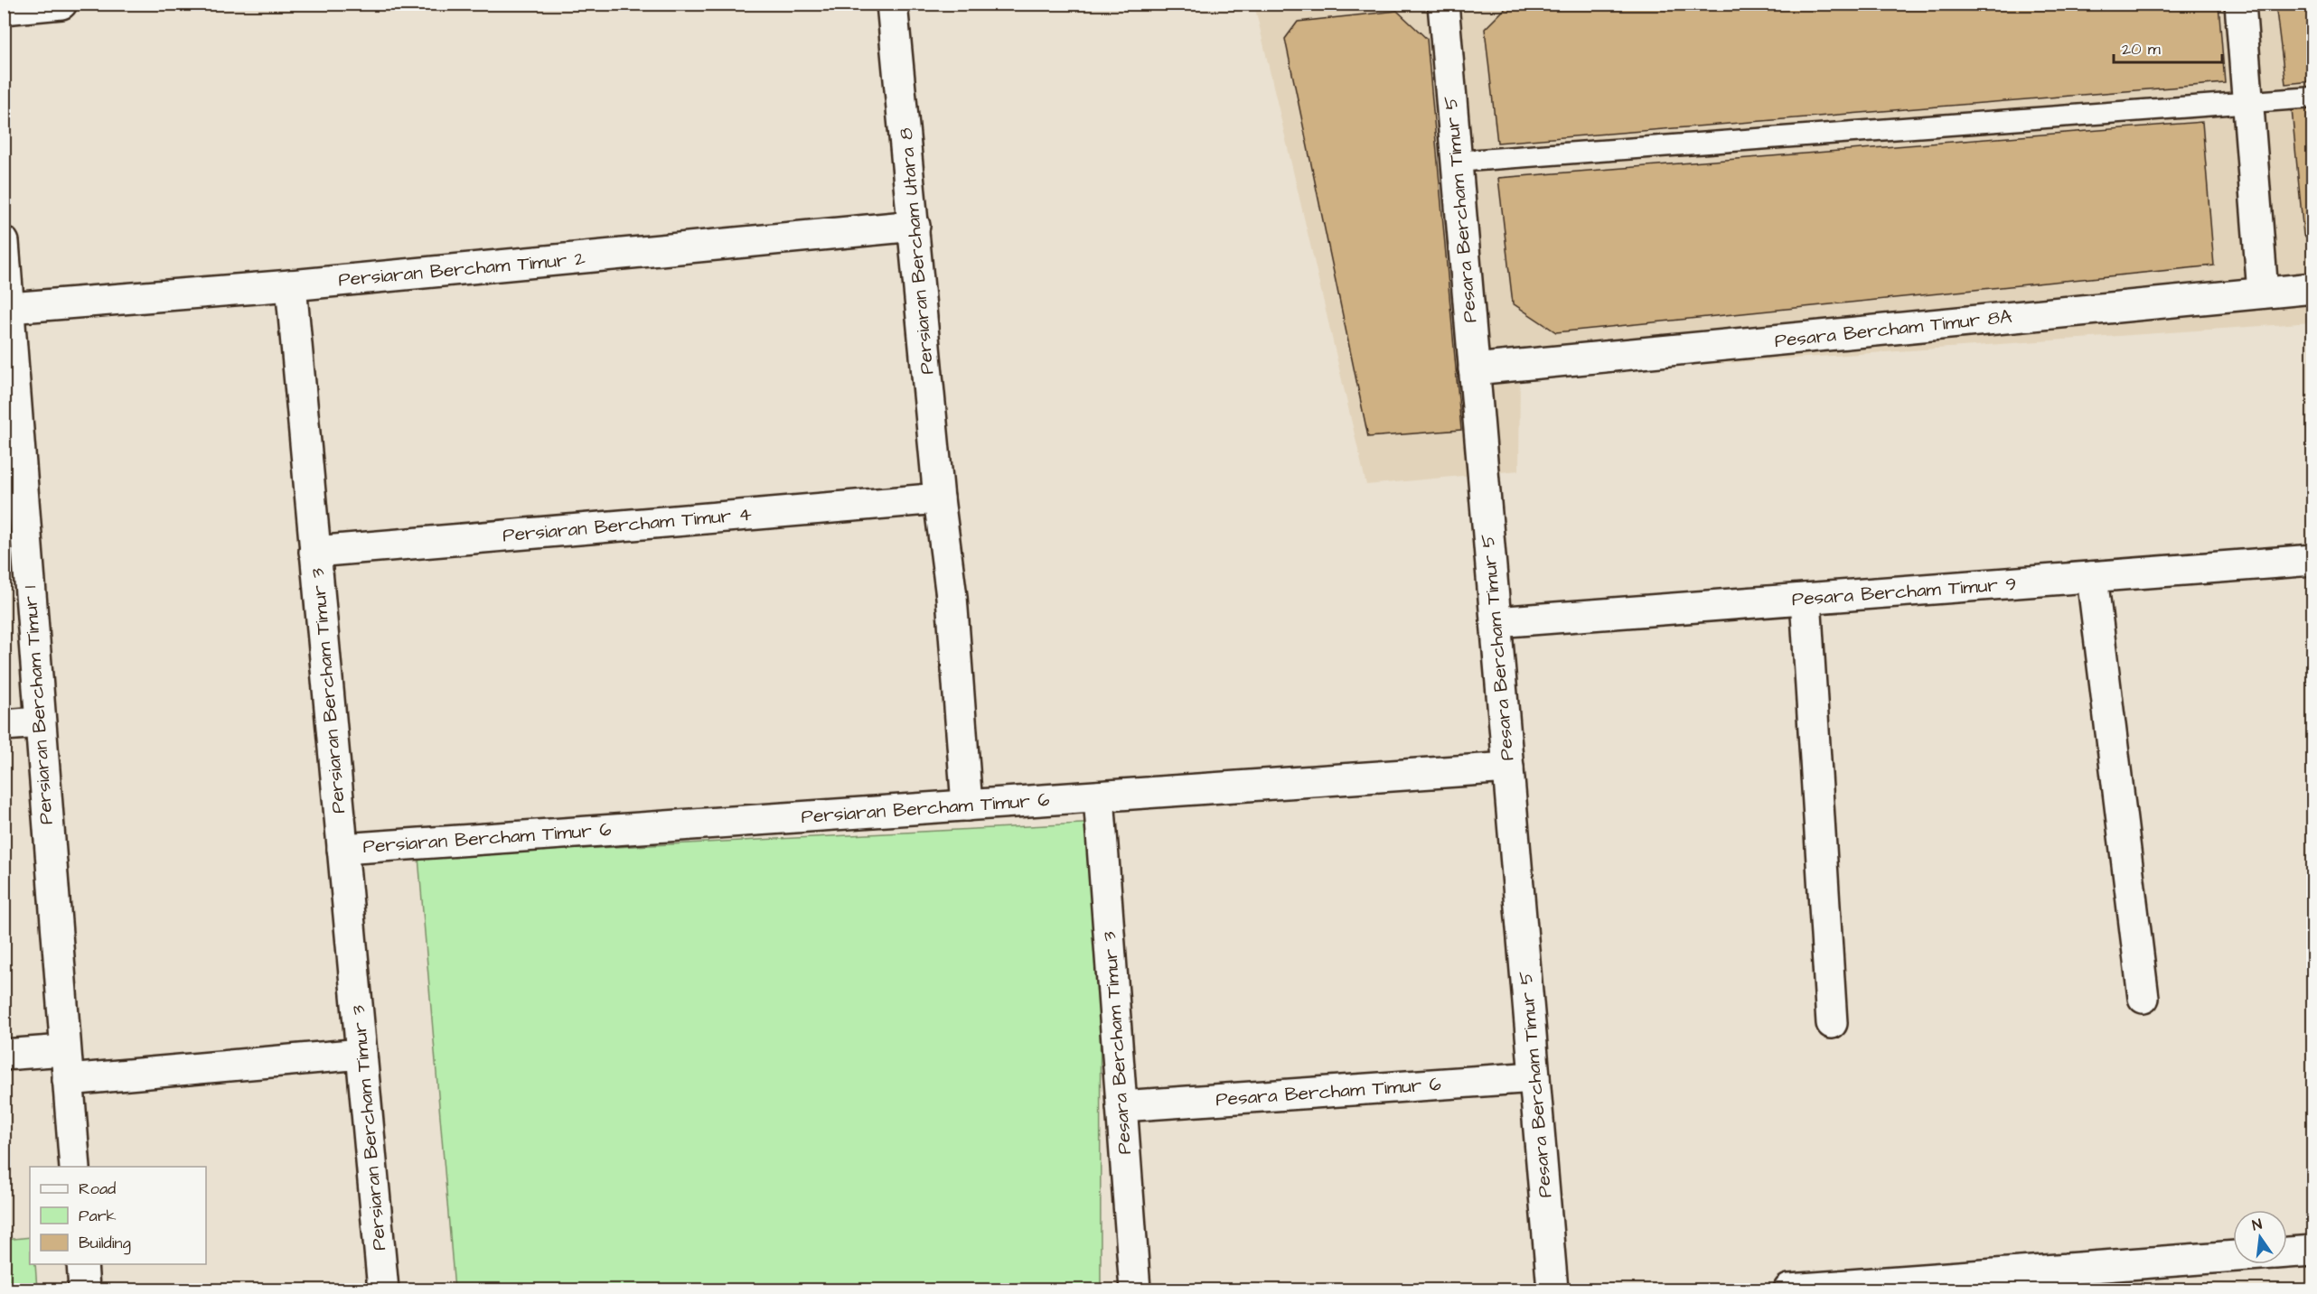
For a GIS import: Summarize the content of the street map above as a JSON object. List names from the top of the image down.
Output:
{
  "streets": {
    "street": [
      "Pesara Bercham Timur 5",
      "Persiaran Bercham Utara 8",
      "Persiaran Bercham Timur 2",
      "Pesara Bercham Timur 8A",
      "Persiaran Bercham Timur 4",
      "Pesara Bercham Timur 9",
      "Persiaran Bercham Timur 3",
      "Persiaran Bercham Timur 1",
      "Persiaran Bercham Timur 6",
      "Pesara Bercham Timur 3",
      "Pesara Bercham Timur 6"
    ]
  },
  "crossings": [
    ["Pesara Bercham Timur 5", "Pesara Bercham Timur 8A"],
    ["Pesara Bercham Timur 5", "Pesara Bercham Timur 9"],
    ["Pesara Bercham Timur 5", "Persiaran Bercham Timur 6"],
    ["Pesara Bercham Timur 5", "Pesara Bercham Timur 6"],
    ["Persiaran Bercham Utara 8", "Persiaran Bercham Timur 2"],
    ["Persiaran Bercham Utara 8", "Persiaran Bercham Timur 4"],
    ["Persiaran Bercham Utara 8", "Persiaran Bercham Timur 6"],
    ["Persiaran Bercham Timur 2", "Persiaran Bercham Timur 3"],
    ["Persiaran Bercham Timur 2", "Persiaran Bercham Timur 1"],
    ["Persiaran Bercham Timur 4", "Persiaran Bercham Timur 3"],
    ["Persiaran Bercham Timur 3", "Persiaran Bercham Timur 6"],
    ["Persiaran Bercham Timur 6", "Pesara Bercham Timur 3"],
    ["Pesara Bercham Timur 3", "Pesara Bercham Timur 6"]
  ],
  "legend": ["Road", "Park", "Building"],
  "scale_bar": "20 m",
  "north": "top"
}
